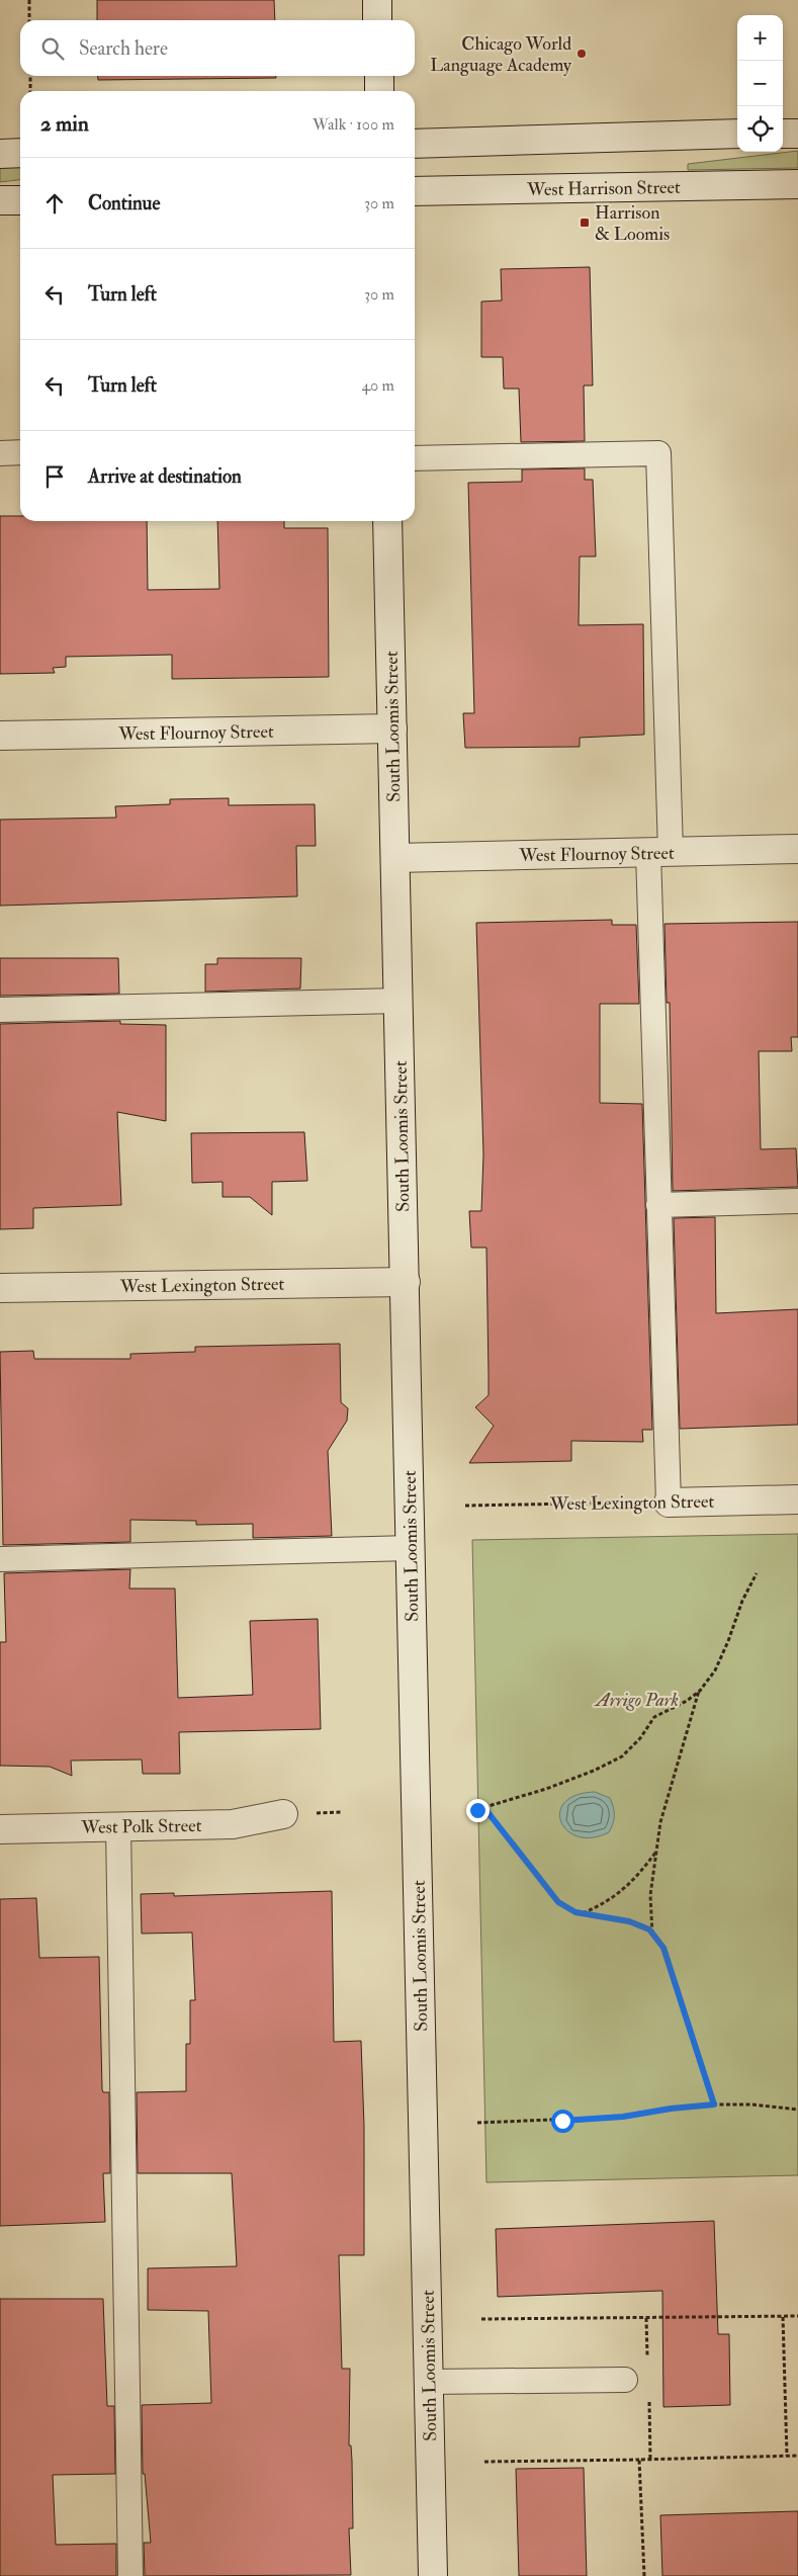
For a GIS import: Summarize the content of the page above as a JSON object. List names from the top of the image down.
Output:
{
  "streets": {
    "street": [
      "West Harrison Street",
      "South Loomis Street",
      "West Flournoy Street",
      "West Lexington Street",
      "West Polk Street"
    ]
  },
  "crossings": [
    ["South Loomis Street", "West Flournoy Street"],
    ["South Loomis Street", "West Lexington Street"]
  ],
  "parks": ["Arrigo Park"],
  "places": {
    "other": ["Chicago World Language Academy"],
    "transit": ["Harrison & Loomis"]
  },
  "page": {
    "map_buttons": ["+", "−"],
    "search": "Search here",
    "heading": ["2 min", "Walk · 100 m"],
    "list": [
      ["Continue", "30 m"],
      ["Turn left", "30 m"],
      ["Turn left", "40 m"],
      "Arrive at destination"
    ]
  }
}
